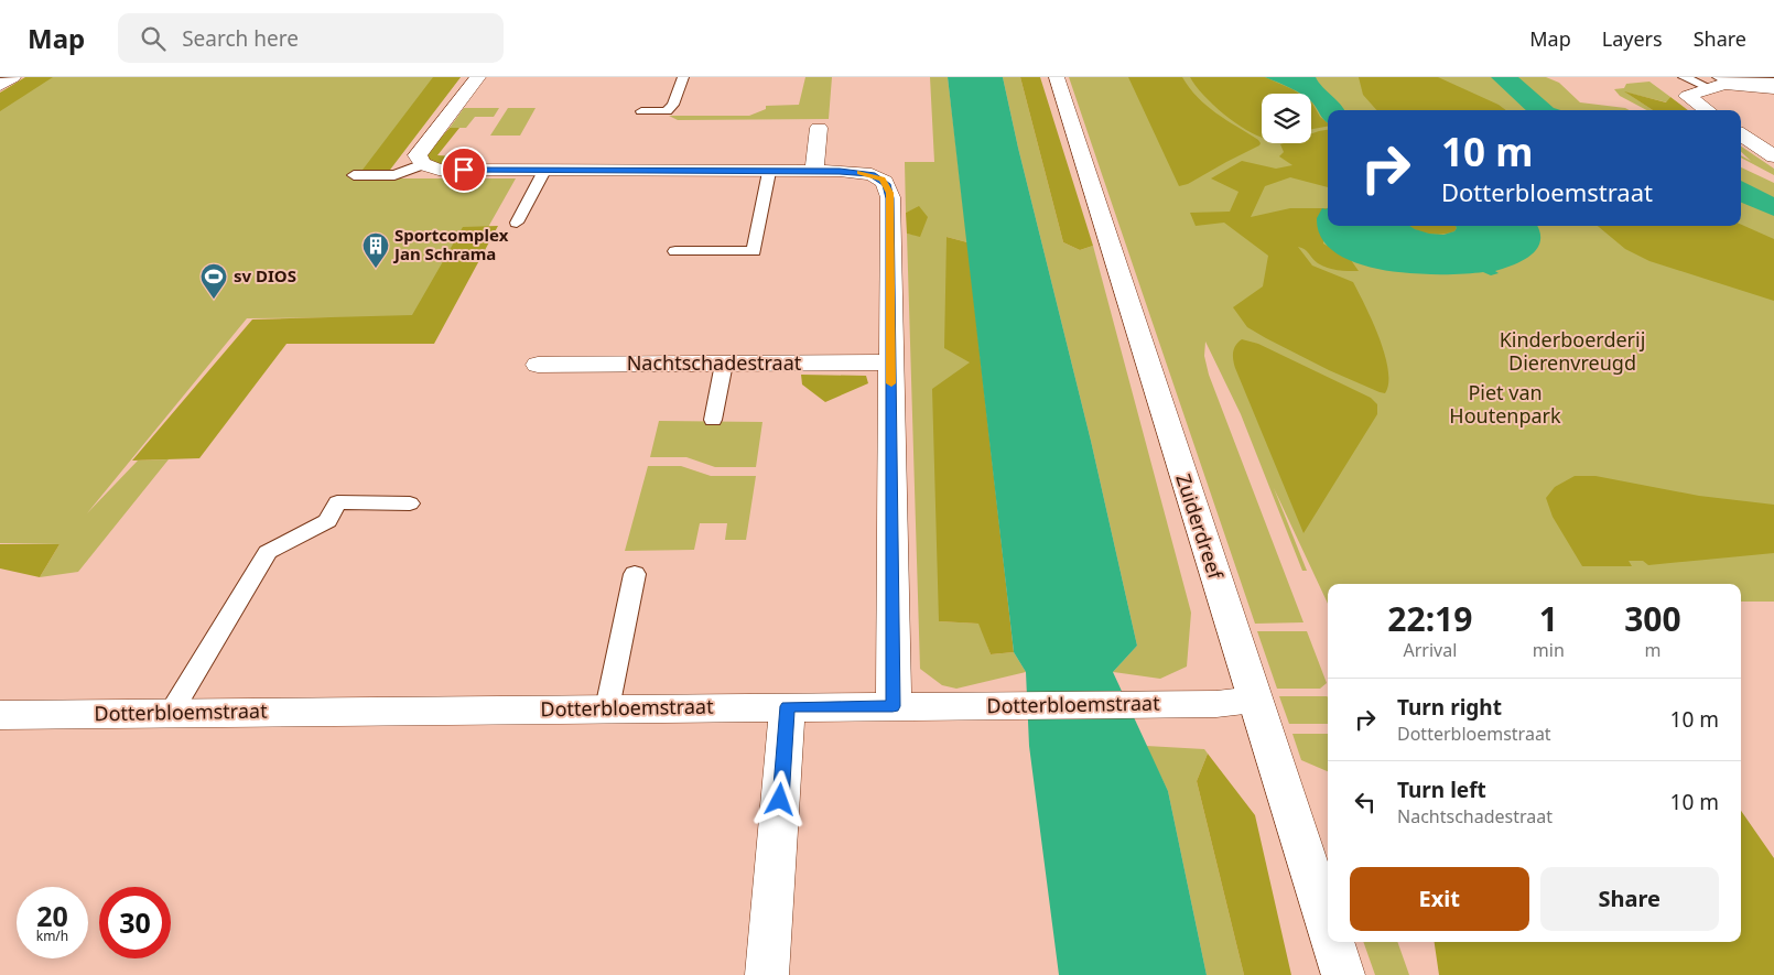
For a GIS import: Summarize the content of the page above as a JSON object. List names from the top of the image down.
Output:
{
  "streets": {
    "street": ["Nachtschadestraat", "Zuiderdreef", "Dotterbloemstraat"]
  },
  "crossings": [
    ["Zuiderdreef", "Dotterbloemstraat"]
  ],
  "parks": ["Kinderboerderij Dierenvreugd", "Piet van Houtenpark"],
  "places": {
    "building": ["Sportcomplex Jan Schrama"],
    "sports": ["sv DIOS"]
  },
  "page": {
    "header": "Map",
    "search": "Search here",
    "nav": ["Map", "Layers", "Share"],
    "turn": ["10 m", "Dotterbloemstraat"],
    "eta": [
      "22:19",
      "Arrival",
      "1",
      "min",
      "300",
      "m"
    ],
    "list": [
      {
        "name": "Turn right",
        "note": "Dotterbloemstraat",
        "value": "10 m"
      },
      {
        "name": "Turn left",
        "note": "Nachtschadestraat",
        "value": "10 m"
      }
    ],
    "buttons": ["Exit", "Share"],
    "speed": "20 km/h",
    "limit": "30"
  }
}
